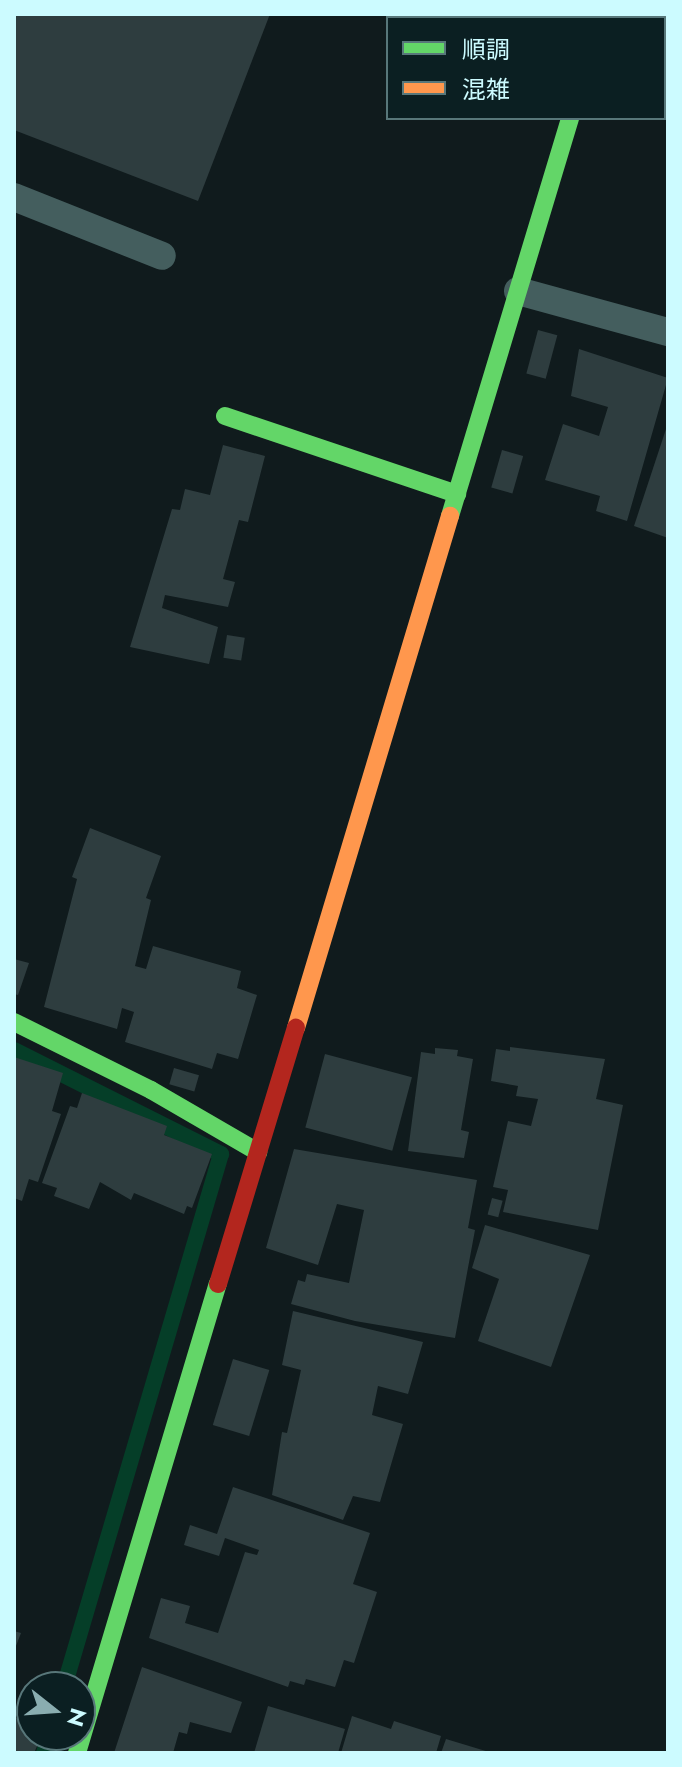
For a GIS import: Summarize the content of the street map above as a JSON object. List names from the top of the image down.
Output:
{
  "legend": ["順調", "混雑"],
  "north": "right"
}
